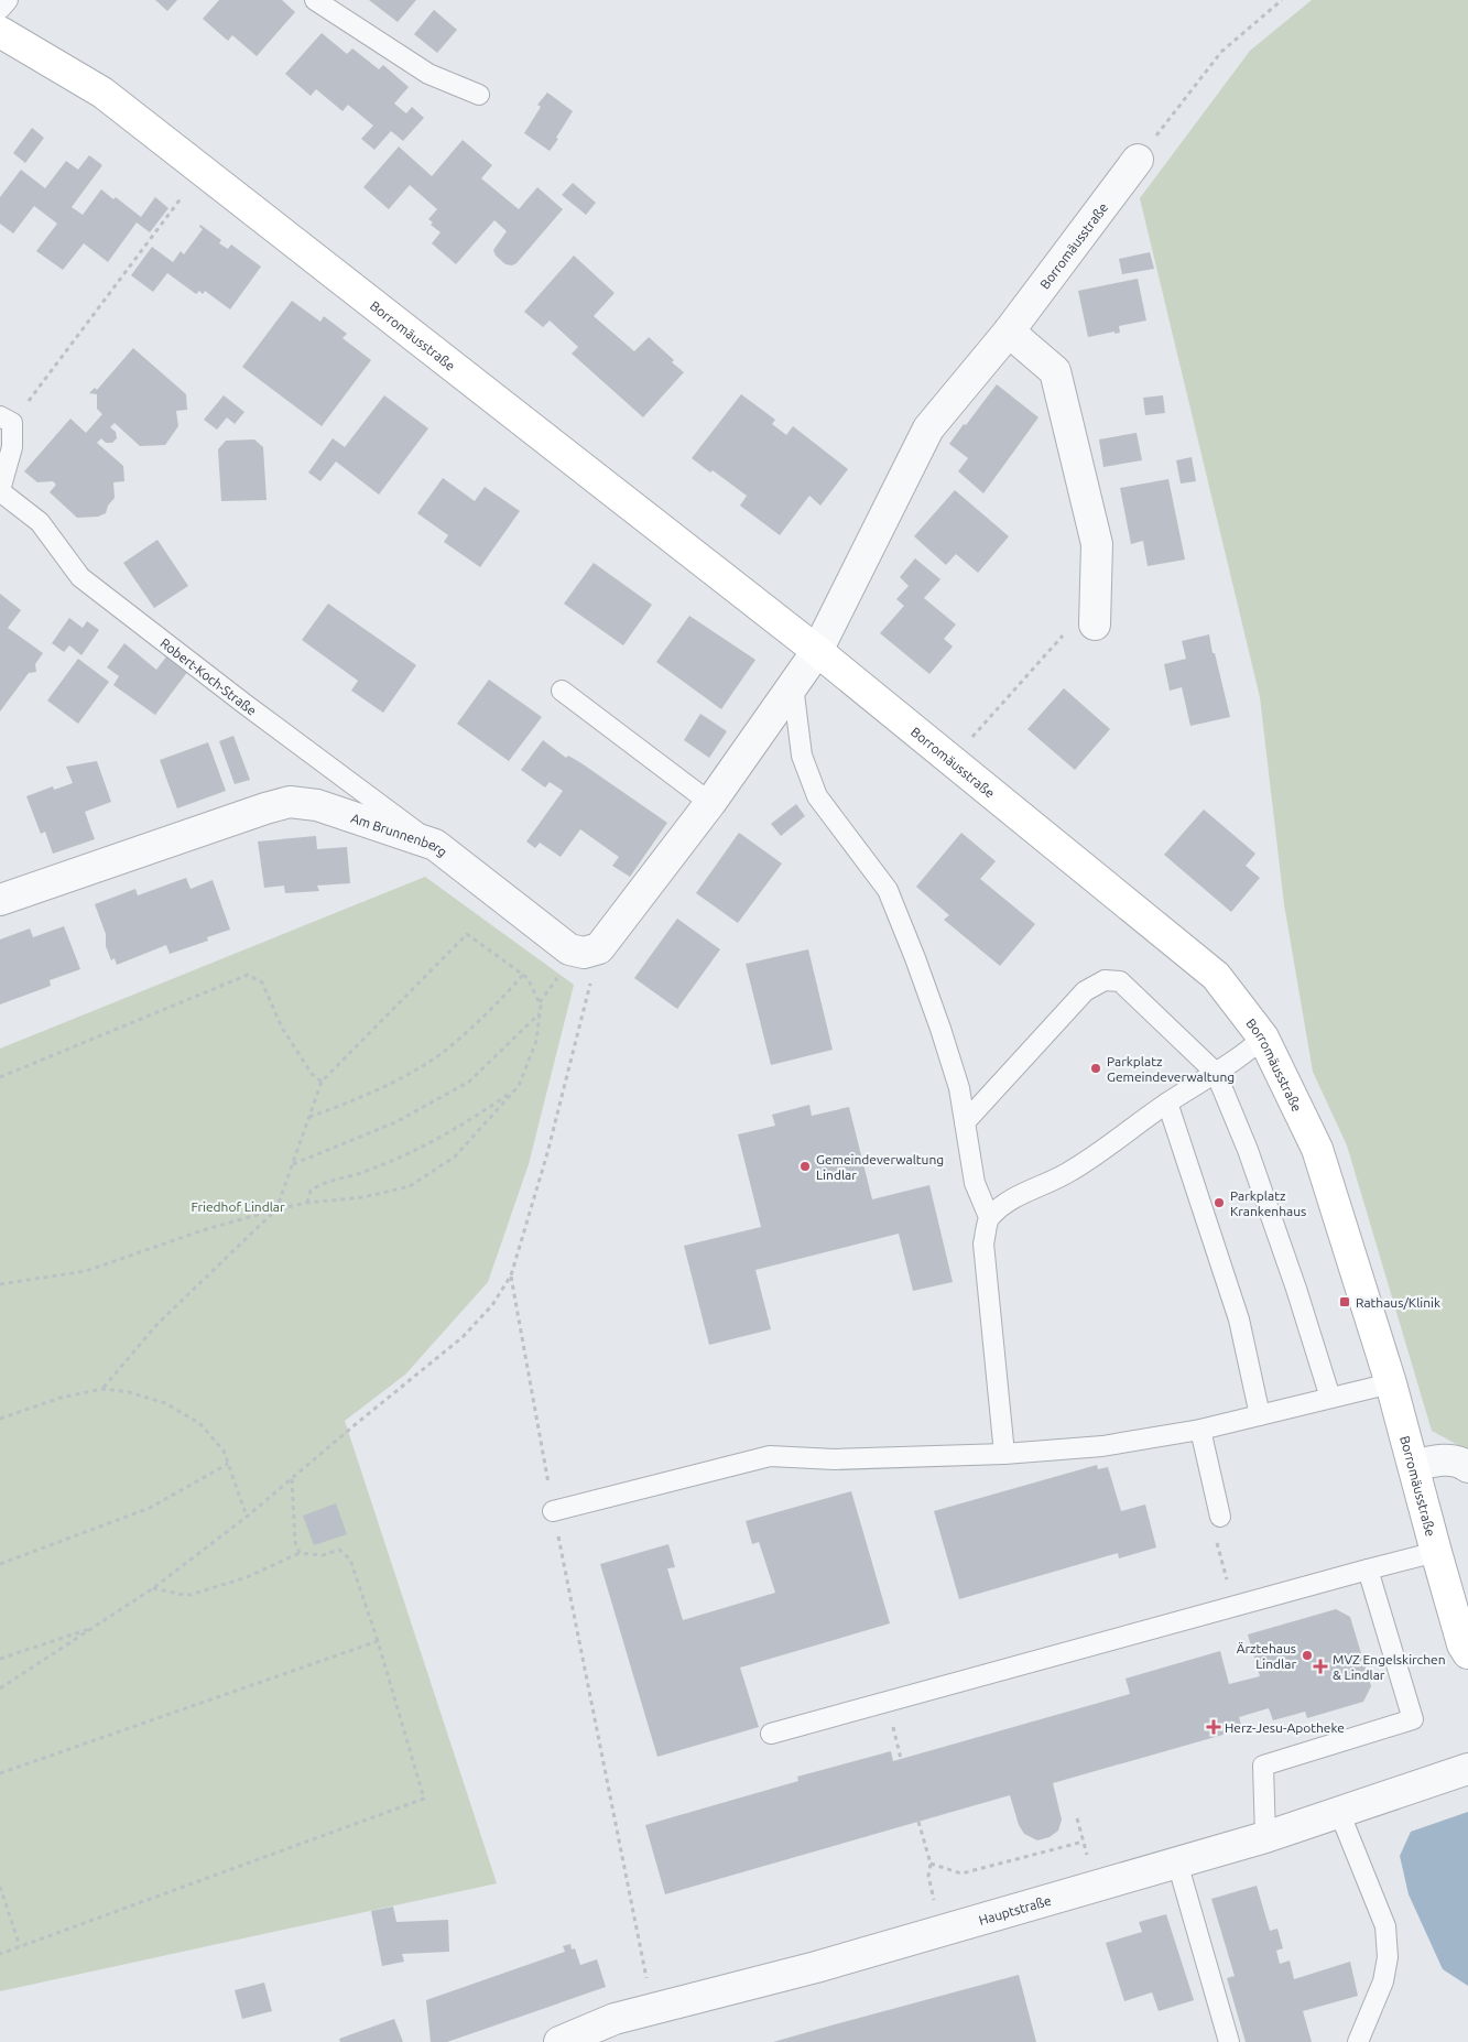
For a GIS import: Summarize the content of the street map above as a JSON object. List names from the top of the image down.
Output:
{
  "streets": {
    "street": ["Borromäusstraße", "Am Brunnenberg", "Hauptstraße"],
    "lane": ["Robert-Koch-Straße"]
  },
  "crossings": [
    ["Robert-Koch-Straße", "Am Brunnenberg"]
  ],
  "parks": ["Friedhof Lindlar"],
  "places": {
    "other": [
      "Parkplatz Gemeindeverwaltung",
      "Gemeindeverwaltung Lindlar",
      "Parkplatz Krankenhaus",
      "Ärztehaus Lindlar"
    ],
    "transit": ["Rathaus/Klinik"],
    "health": ["MVZ Engelskirchen & Lindlar", "Herz-Jesu-Apotheke"]
  }
}
